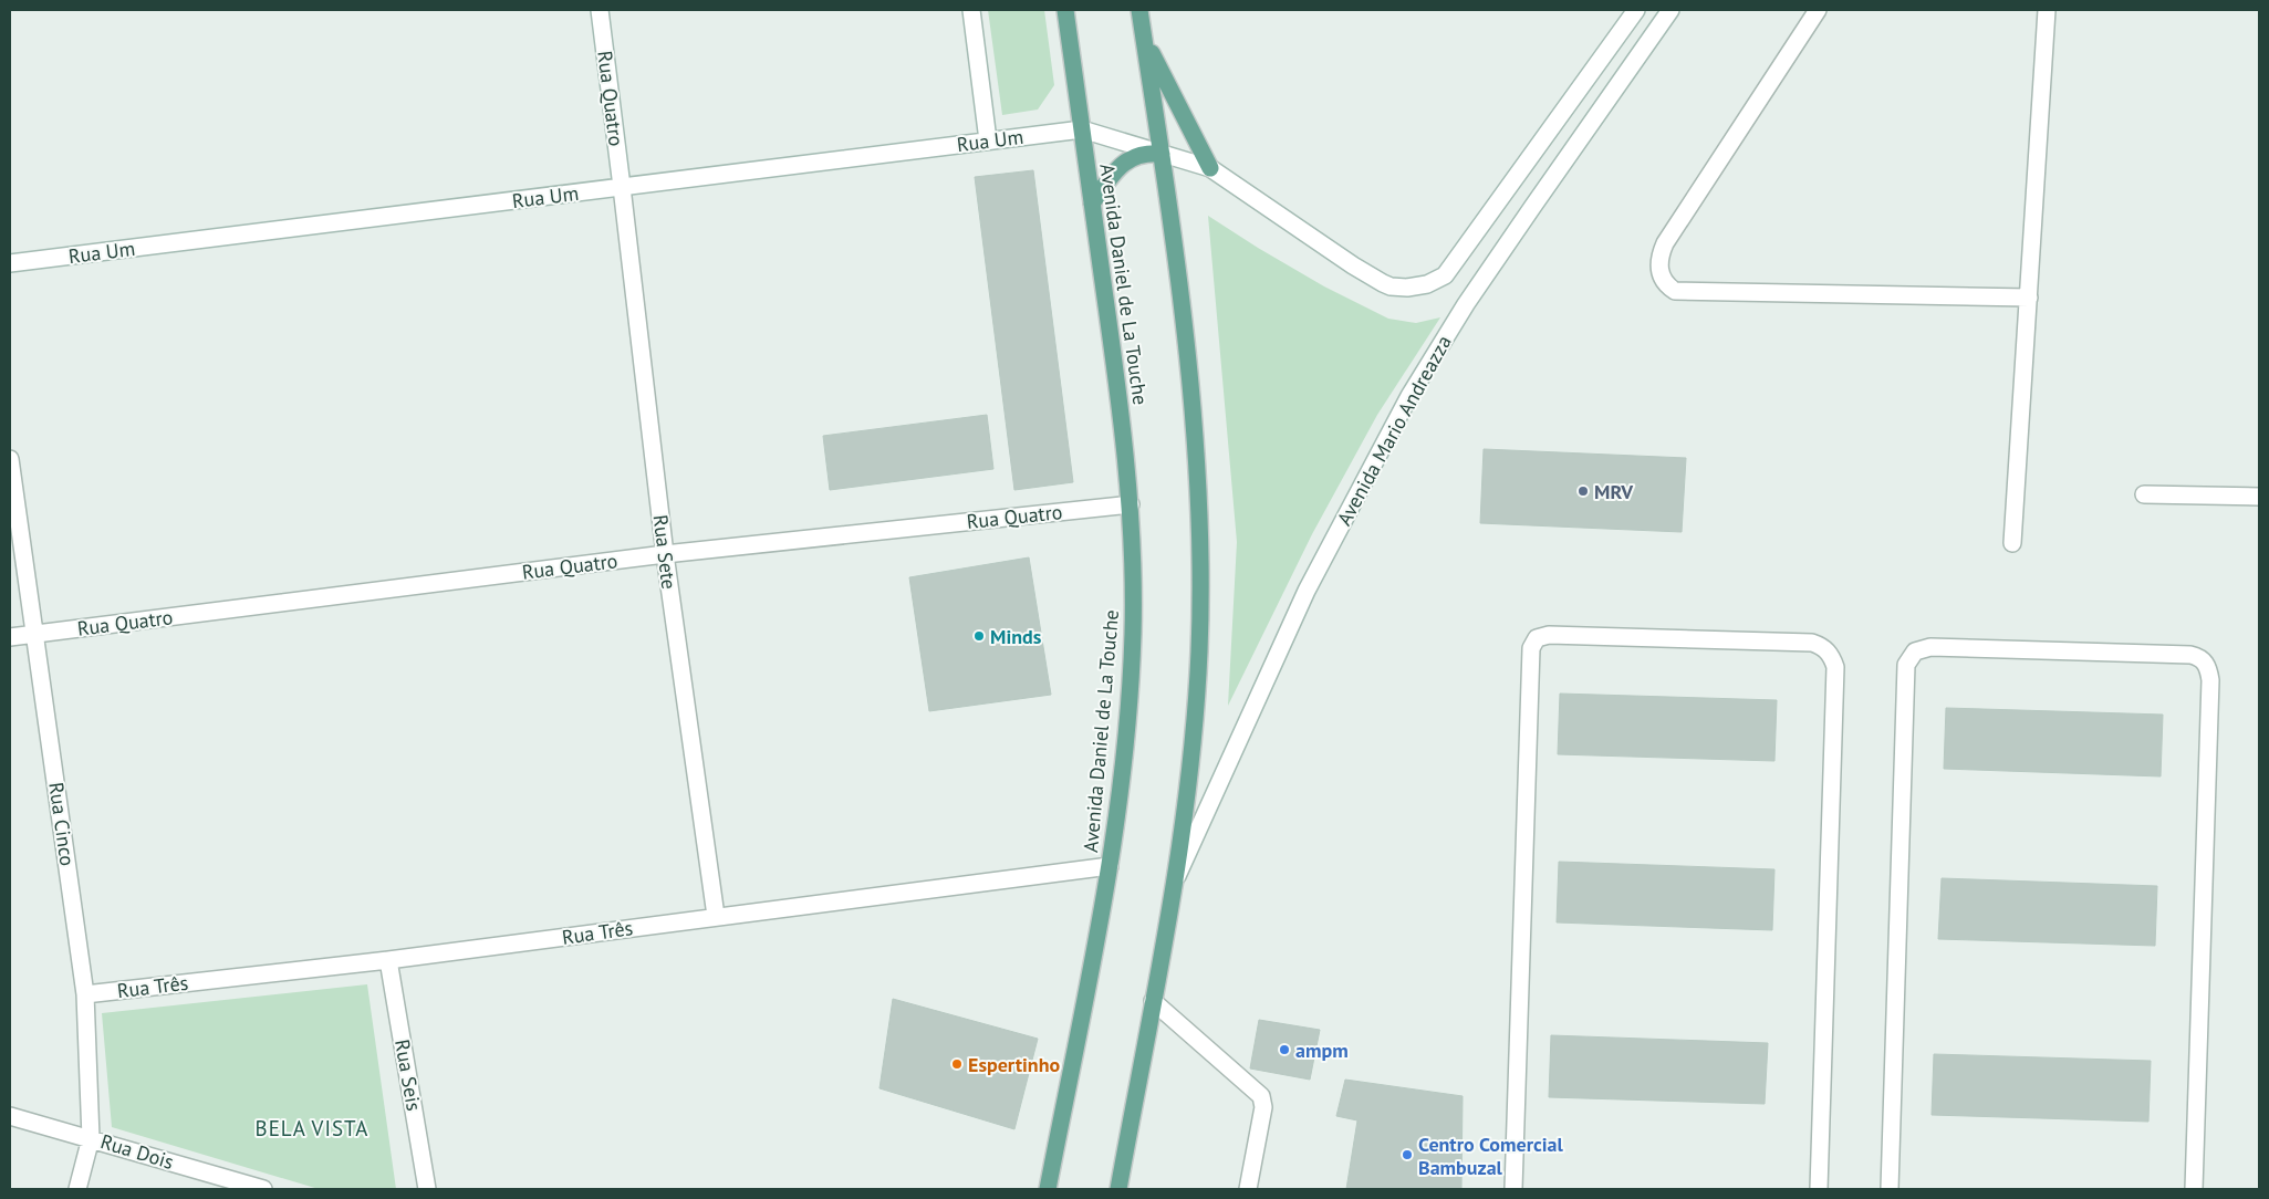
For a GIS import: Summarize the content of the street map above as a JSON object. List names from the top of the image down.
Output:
{
  "streets": {
    "main road": ["Avenida Daniel de La Touche"],
    "street": [
      "Rua Quatro",
      "Rua Um",
      "Avenida Mario Andreazza",
      "Rua Sete",
      "Rua Cinco",
      "Rua Três",
      "Rua Seis",
      "Rua Dois"
    ]
  },
  "crossings": [
    ["Rua Quatro", "Rua Um"],
    ["Rua Quatro", "Avenida Daniel de La Touche"],
    ["Rua Quatro", "Rua Sete"],
    ["Rua Quatro", "Rua Cinco"],
    ["Rua Um", "Avenida Daniel de La Touche"],
    ["Rua Um", "Rua Sete"],
    ["Avenida Daniel de La Touche", "Rua Três"],
    ["Rua Sete", "Rua Três"],
    ["Rua Cinco", "Rua Três"],
    ["Rua Cinco", "Rua Dois"],
    ["Rua Três", "Rua Seis"]
  ],
  "districts": ["BELA VISTA"],
  "places": [
    "MRV",
    "Minds",
    "ampm",
    "Espertinho",
    "Centro Comercial Bambuzal"
  ]
}
